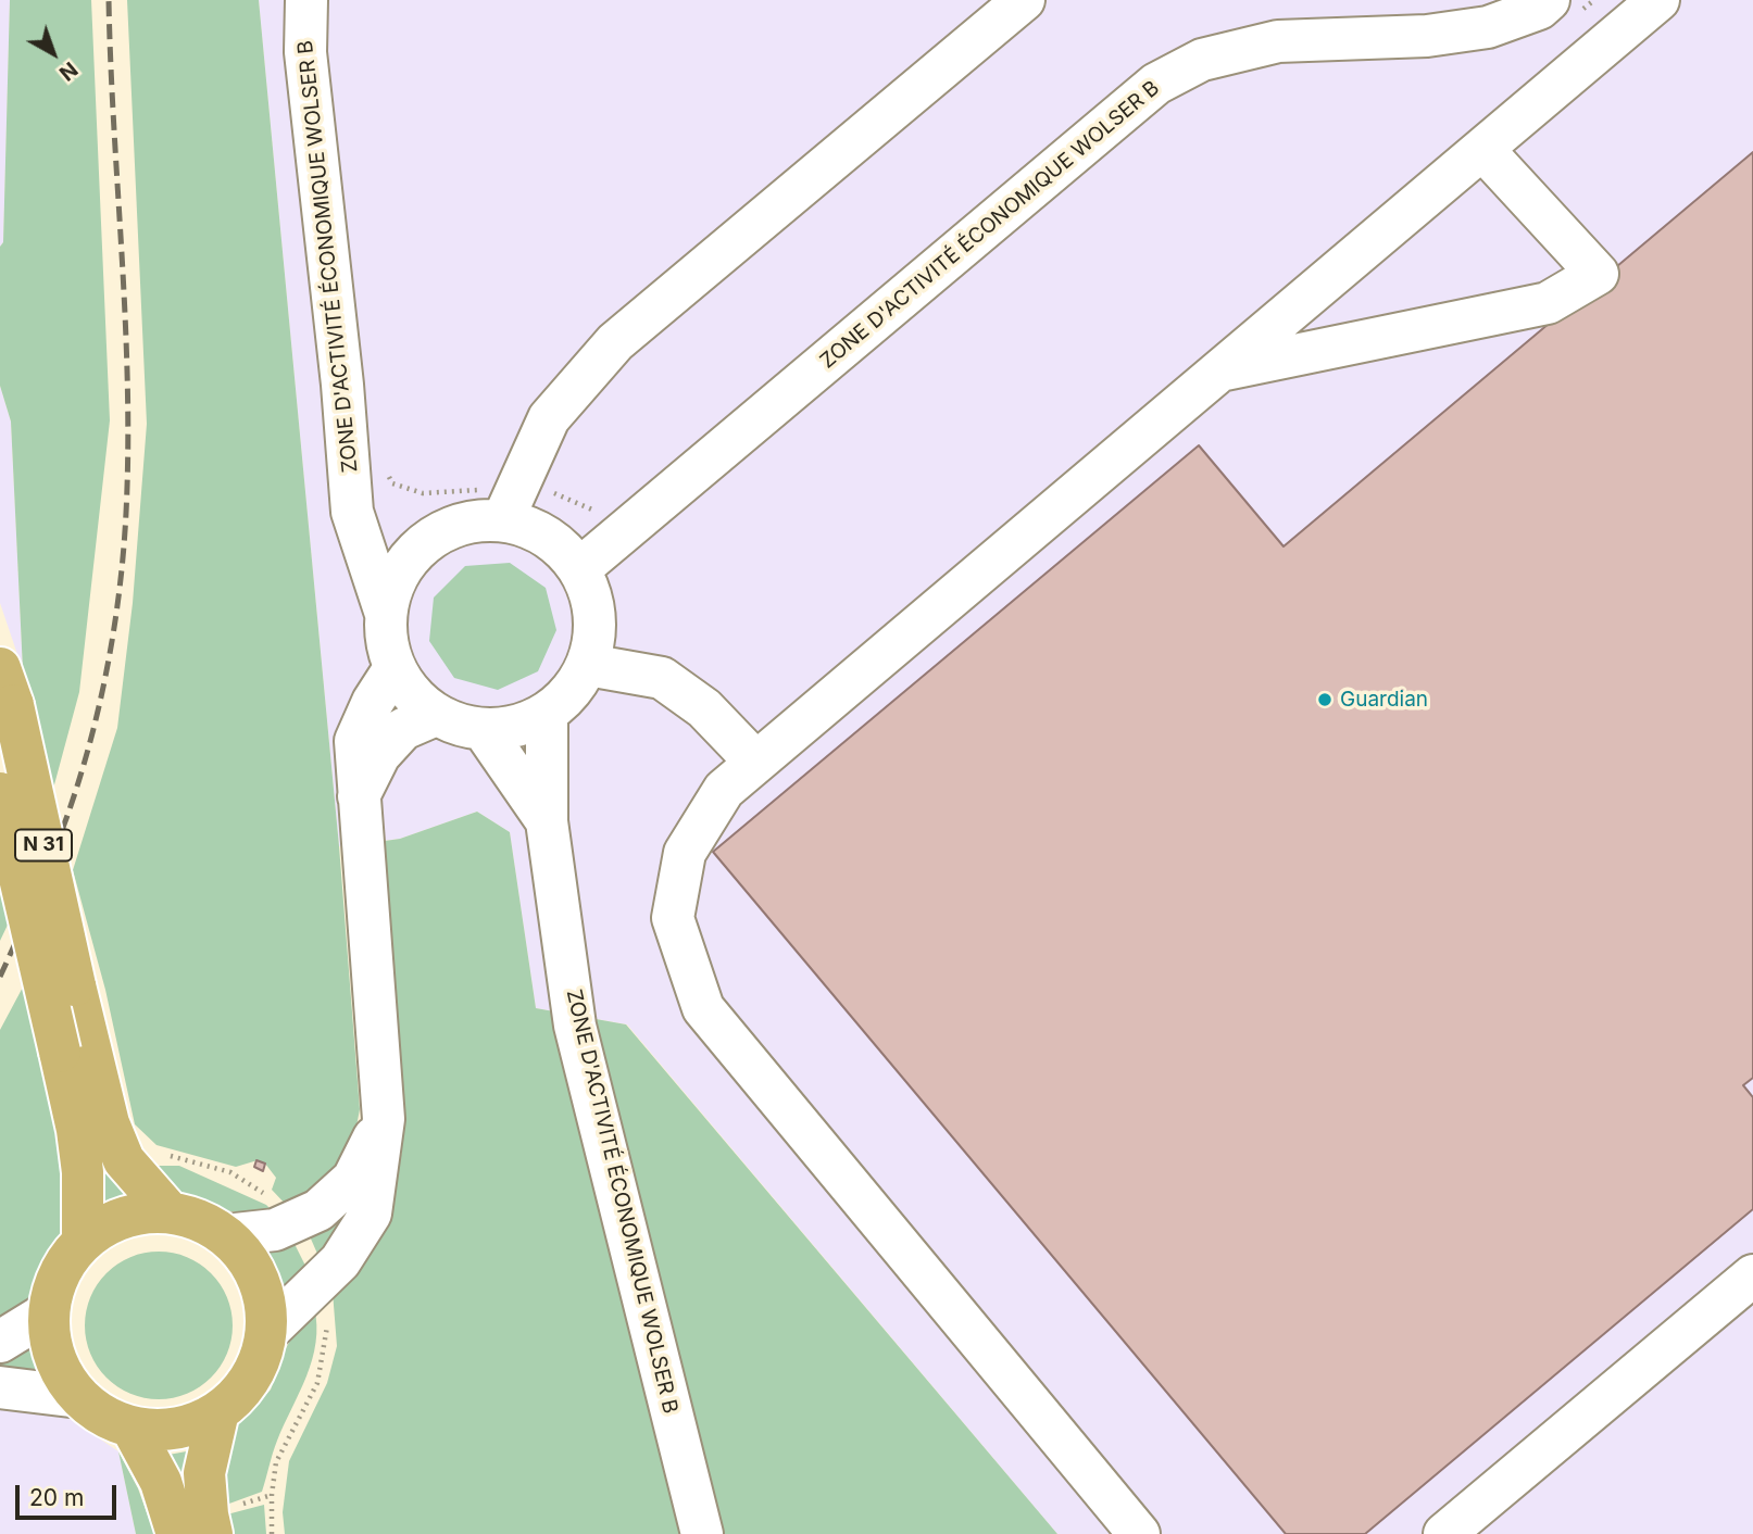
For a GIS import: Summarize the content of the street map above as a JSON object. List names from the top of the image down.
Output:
{
  "streets": {
    "main road": ["N 31"],
    "lane": ["ZONE D'ACTIVITÉ ÉCONOMIQUE WOLSER B"]
  },
  "places": ["Guardian"],
  "scale_bar": "20 m",
  "north": "bottom right"
}
